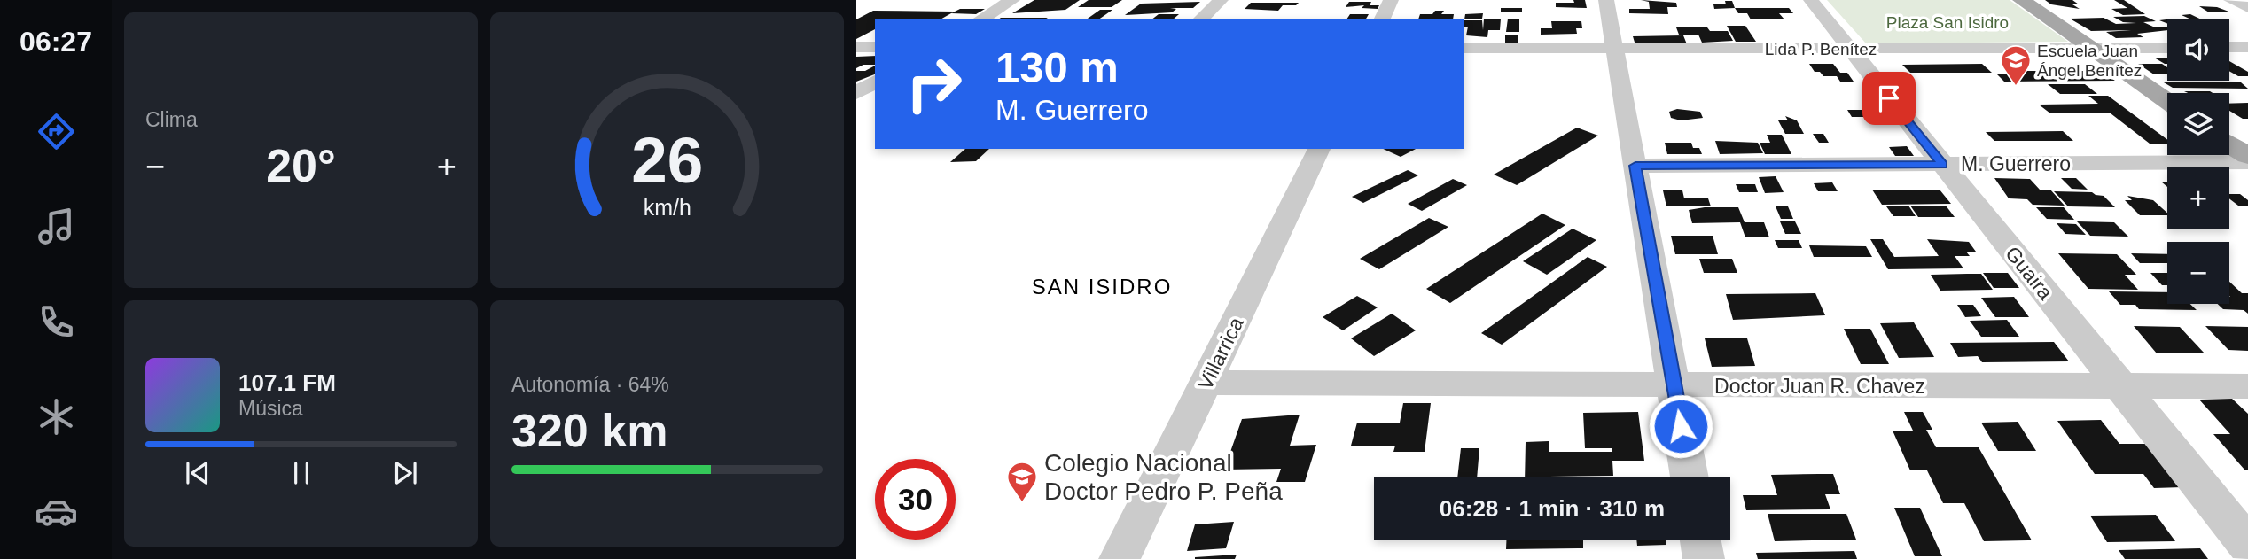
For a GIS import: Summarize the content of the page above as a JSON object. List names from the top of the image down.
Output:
{
  "streets": {
    "street": [
      "Lida P. Benítez",
      "M. Guerrero",
      "Guaira",
      "Villarrica",
      "Doctor Juan R. Chavez"
    ]
  },
  "crossings": [
    ["Lida P. Benítez", "Guaira"],
    ["M. Guerrero", "Guaira"],
    ["Guaira", "Doctor Juan R. Chavez"],
    ["Villarrica", "Doctor Juan R. Chavez"]
  ],
  "districts": ["SAN ISIDRO"],
  "parks": ["Plaza San Isidro"],
  "places": {
    "school or university": ["Escuela Juan Ángel Benítez", "Colegio Nacional Doctor Pedro P. Peña"]
  },
  "page": {
    "tabs": "06:27",
    "tile": [
      "Clima",
      ["Autonomía · 64%", "320 km"]
    ],
    "map_buttons": ["+", "−"],
    "turn": ["130 m", "M. Guerrero"],
    "heat": ["−", "20°", "+"],
    "song": ["107.1 FM", "Música"],
    "limit": "30",
    "trip": "06:28 · 1 min · 310 m",
    "gauge": ["26", "km/h"]
  }
}
